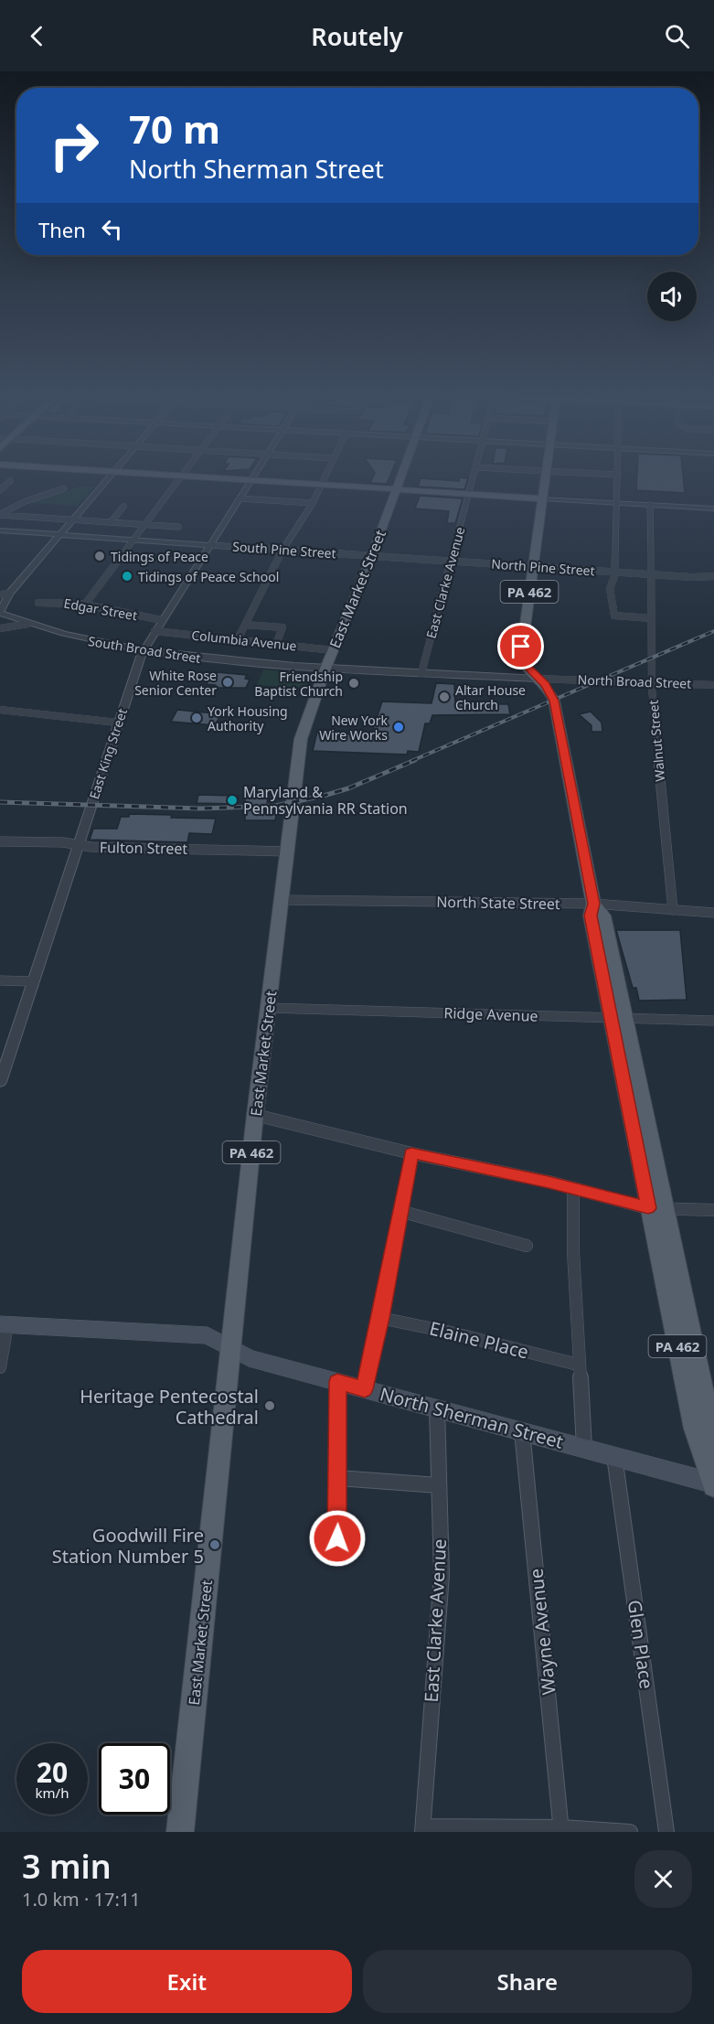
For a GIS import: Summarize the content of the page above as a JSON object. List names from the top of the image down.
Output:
{
  "streets": {
    "main road": ["East Market Street", "PA 462", "North Sherman Street"],
    "street": [
      "South Pine Street",
      "North Pine Street",
      "East Clarke Avenue",
      "Edgar Street",
      "Columbia Avenue",
      "South Broad Street",
      "North Broad Street",
      "Walnut Street",
      "East King Street",
      "Fulton Street",
      "North State Street",
      "Ridge Avenue",
      "Elaine Place",
      "Wayne Avenue",
      "Glen Place"
    ]
  },
  "crossings": [
    ["South Pine Street", "North Pine Street"],
    ["South Pine Street", "East Market Street"],
    ["South Pine Street", "East King Street"],
    ["North Pine Street", "East Clarke Avenue"],
    ["North Pine Street", "East Market Street"],
    ["North Pine Street", "PA 462"],
    ["North Pine Street", "Walnut Street"],
    ["East Clarke Avenue", "North Broad Street"],
    ["East Clarke Avenue", "North Sherman Street"],
    ["East Market Street", "Columbia Avenue"],
    ["East Market Street", "South Broad Street"],
    ["East Market Street", "North Broad Street"],
    ["East Market Street", "Fulton Street"],
    ["East Market Street", "North State Street"],
    ["East Market Street", "Ridge Avenue"],
    ["East Market Street", "North Sherman Street"],
    ["PA 462", "North Broad Street"],
    ["PA 462", "North State Street"],
    ["PA 462", "Ridge Avenue"],
    ["PA 462", "North Sherman Street"],
    ["Edgar Street", "East King Street"],
    ["Columbia Avenue", "East King Street"],
    ["South Broad Street", "North Broad Street"],
    ["South Broad Street", "East King Street"],
    ["North Broad Street", "Walnut Street"],
    ["Walnut Street", "North State Street"],
    ["East King Street", "Fulton Street"],
    ["North Sherman Street", "Wayne Avenue"],
    ["North Sherman Street", "Glen Place"]
  ],
  "places": [
    "Tidings of Peace",
    "Tidings of Peace School",
    "White Rose Senior Center",
    "Friendship Baptist Church",
    "Altar House Church",
    "York Housing Authority",
    "New York Wire Works",
    "Maryland & Pennsylvania RR Station",
    "Heritage Pentecostal Cathedral",
    "Goodwill Fire Station Number 5"
  ],
  "page": {
    "header": "Routely",
    "turn": ["70 m", "North Sherman Street"],
    "then": "Then",
    "speed": "20 km/h",
    "limit": "30",
    "heading": ["3 min", "1.0 km · 17:11"],
    "buttons": ["Exit", "Share"]
  }
}
